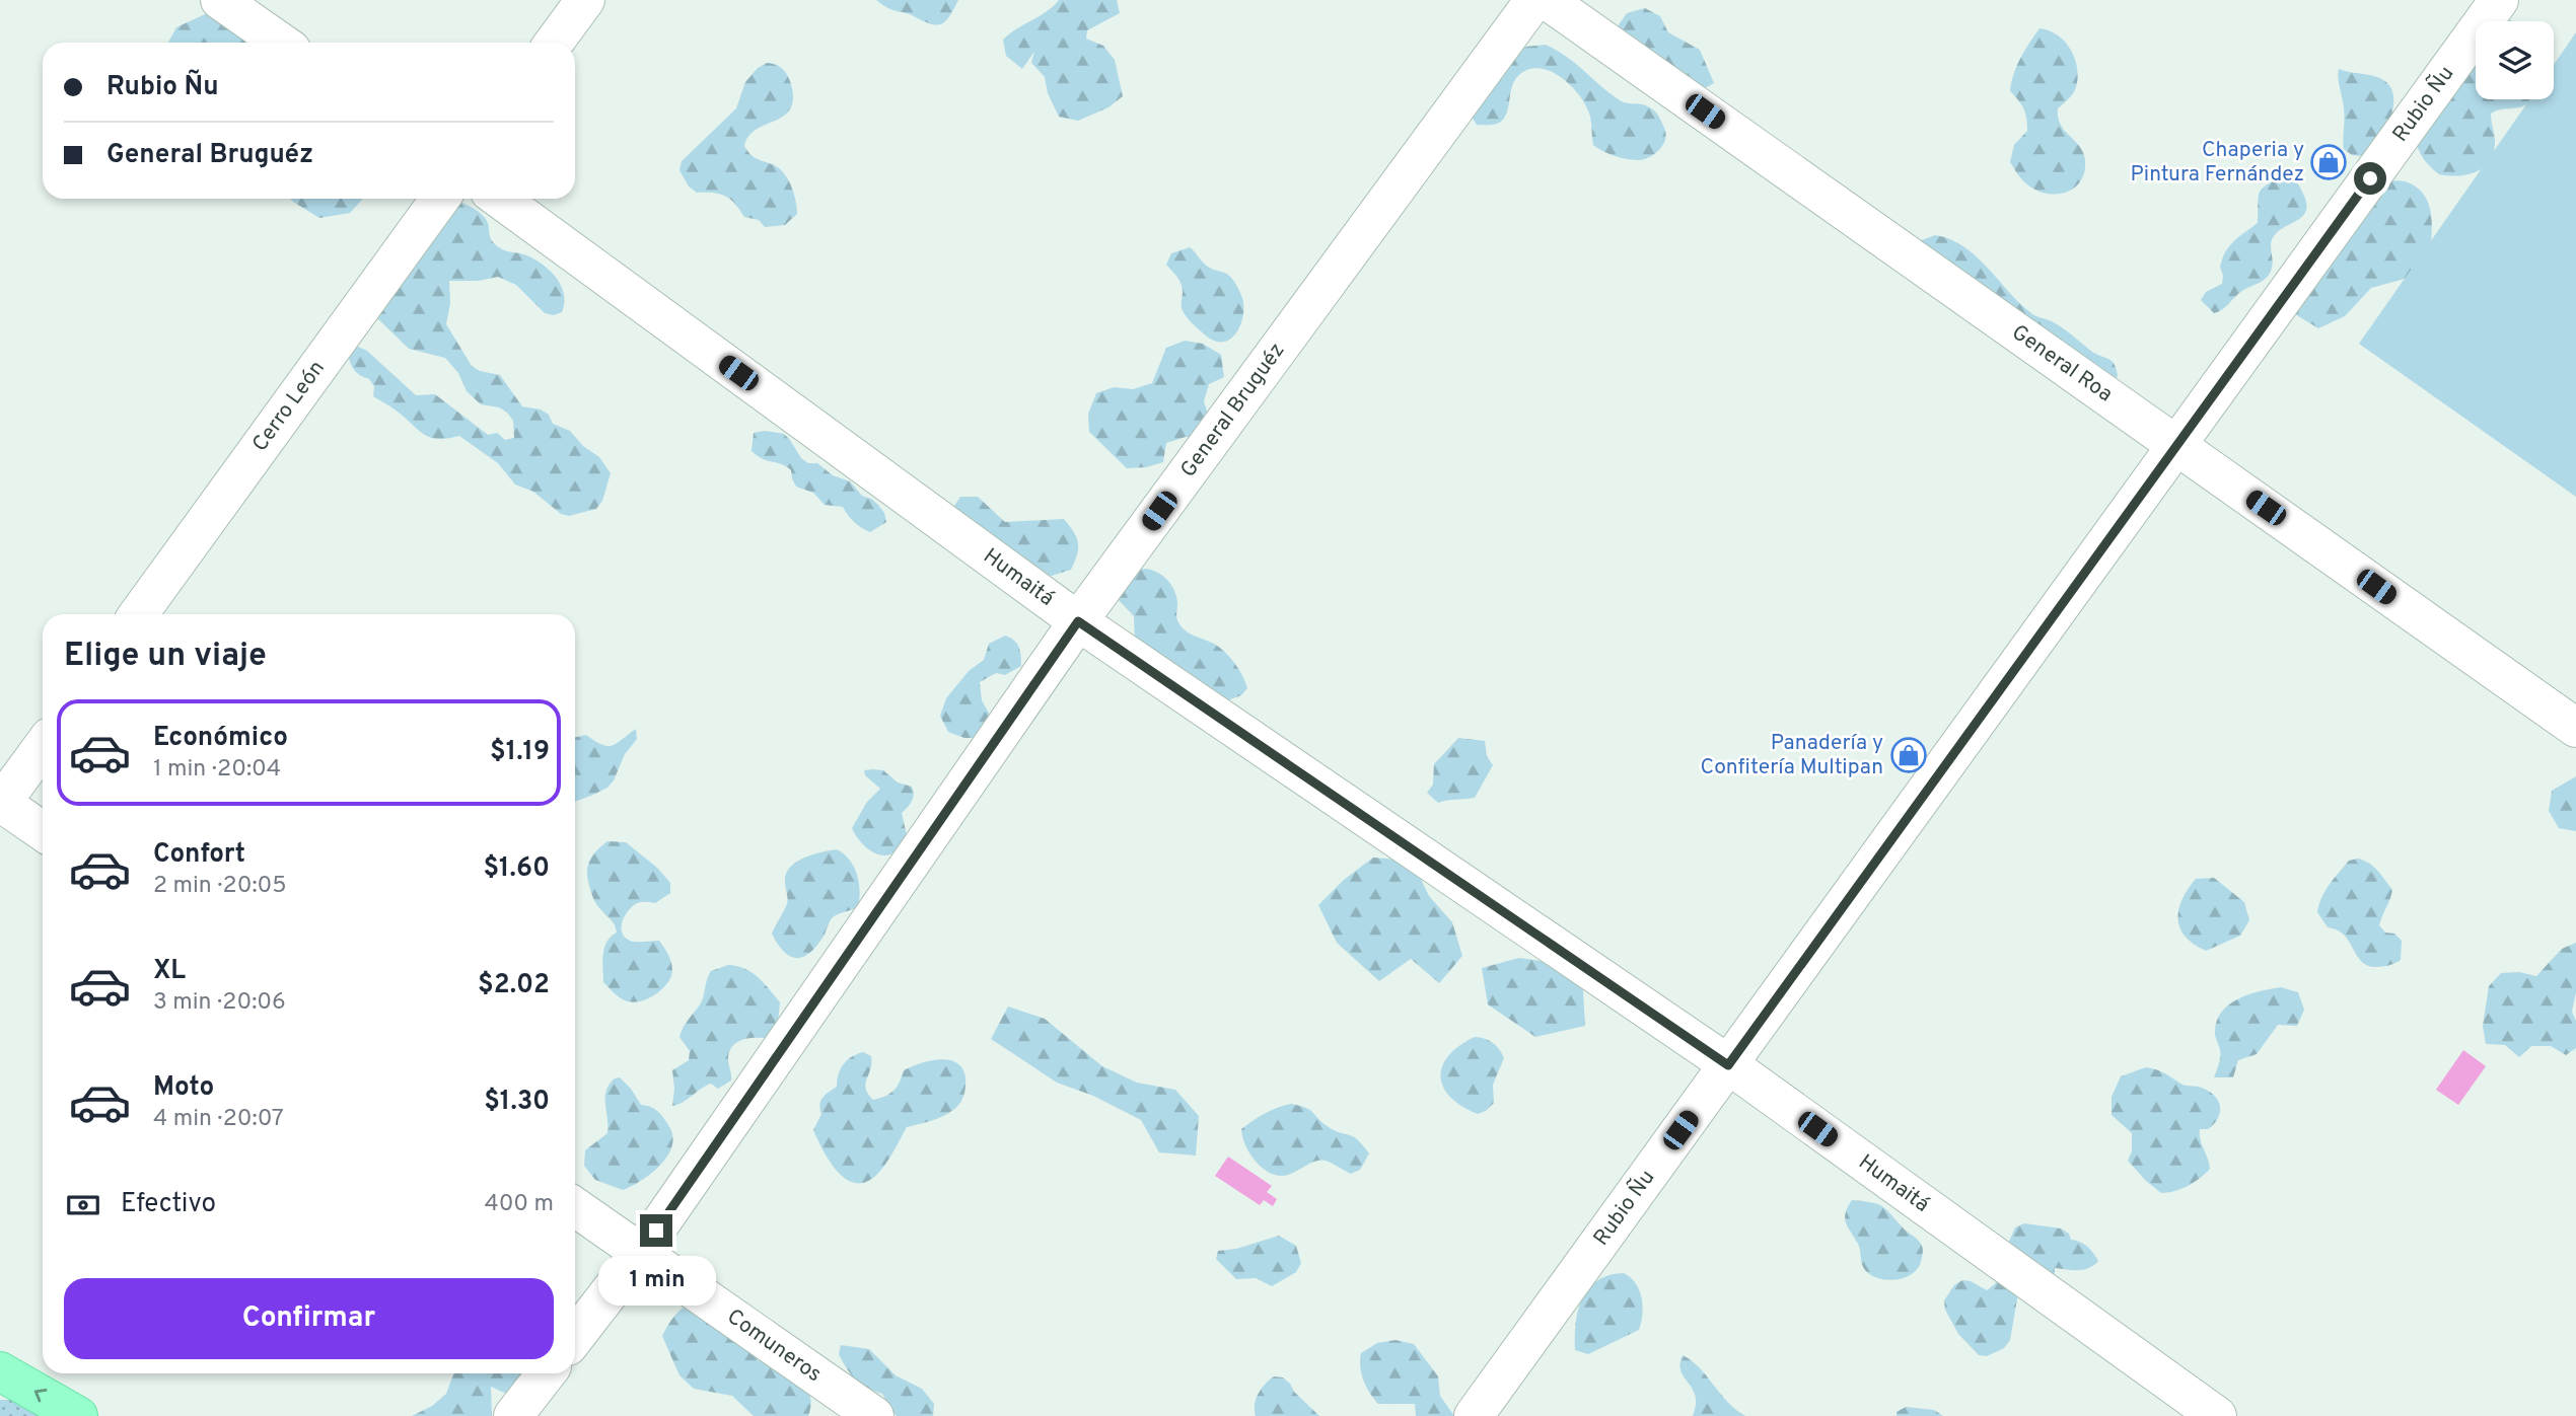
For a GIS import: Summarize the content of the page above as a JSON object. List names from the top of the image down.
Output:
{
  "streets": {
    "street": [
      "Rubio Ñu",
      "General Roa",
      "Cerro León",
      "General Bruguéz",
      "Humaitá",
      "Comuneros"
    ]
  },
  "crossings": [
    ["Rubio Ñu", "General Roa"],
    ["Rubio Ñu", "Humaitá"],
    ["General Bruguéz", "Humaitá"],
    ["General Bruguéz", "Comuneros"]
  ],
  "places": {
    "shop": ["Chaperia y Pintura Fernández", "Panadería y Confitería Multipan"]
  },
  "page": {
    "banner": ["Rubio Ñu", "General Bruguéz"],
    "heading": "Elige un viaje",
    "list": [
      {
        "name": "Económico",
        "note": "1 min · 20:04",
        "value": "$1.19"
      },
      {
        "name": "Confort",
        "note": "2 min · 20:05",
        "value": "$1.60"
      },
      {
        "name": "XL",
        "note": "3 min · 20:06",
        "value": "$2.02"
      },
      {
        "name": "Moto",
        "note": "4 min · 20:07",
        "value": "$1.30"
      }
    ],
    "pay": ["Efectivo", "400 m"],
    "bubble": "1 min",
    "buttons": "Confirmar"
  }
}
